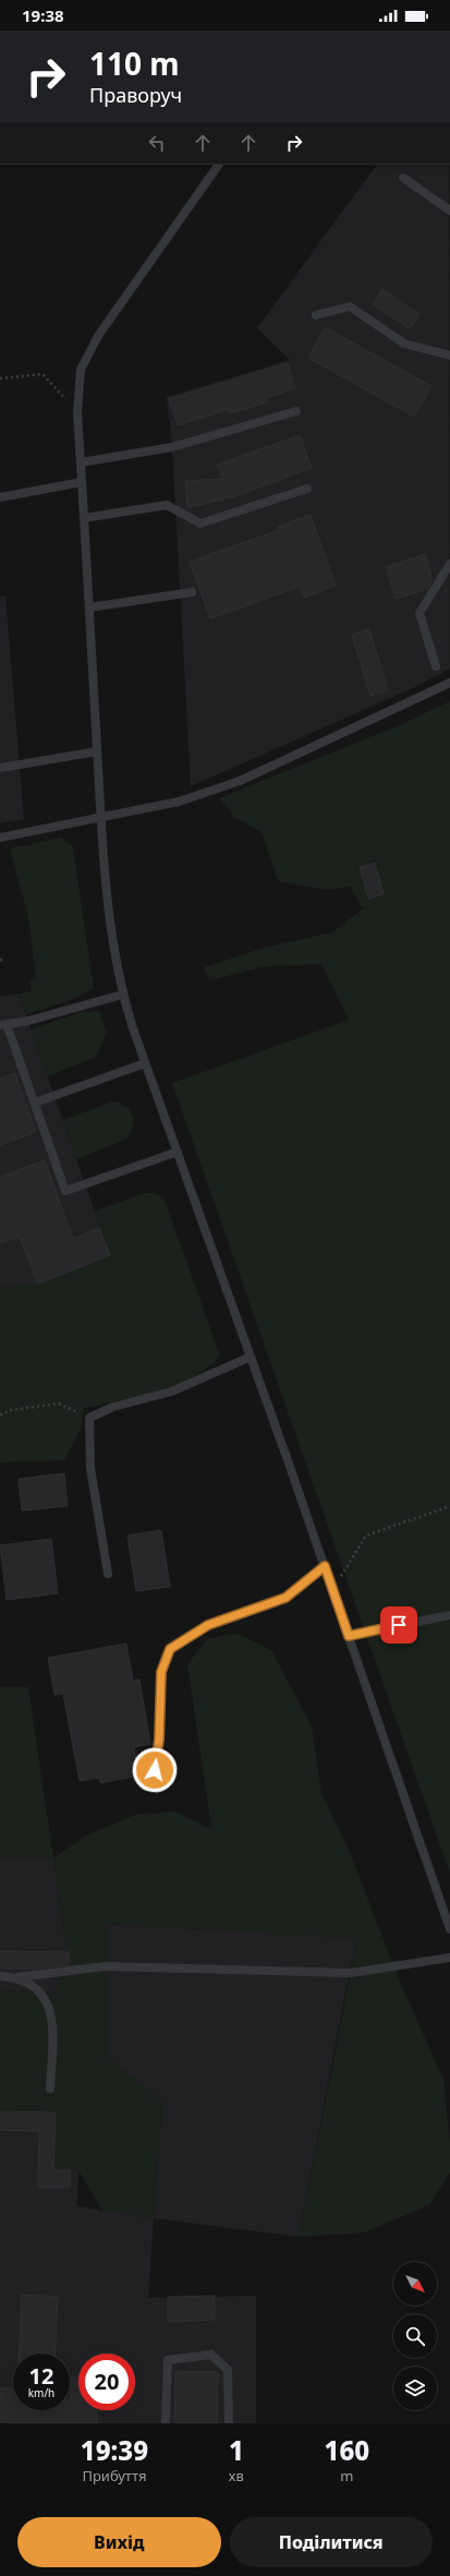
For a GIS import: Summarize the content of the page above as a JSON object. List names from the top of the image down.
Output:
{
  "north": "bottom right",
  "page": {
    "status": "19:38",
    "turn": ["110 m", "Праворуч"],
    "speed": "12 km/h",
    "limit": "20",
    "eta": [
      "19:39",
      "Прибуття",
      "1",
      "хв",
      "160",
      "m"
    ],
    "buttons": ["Вихід", "Поділитися"]
  }
}
